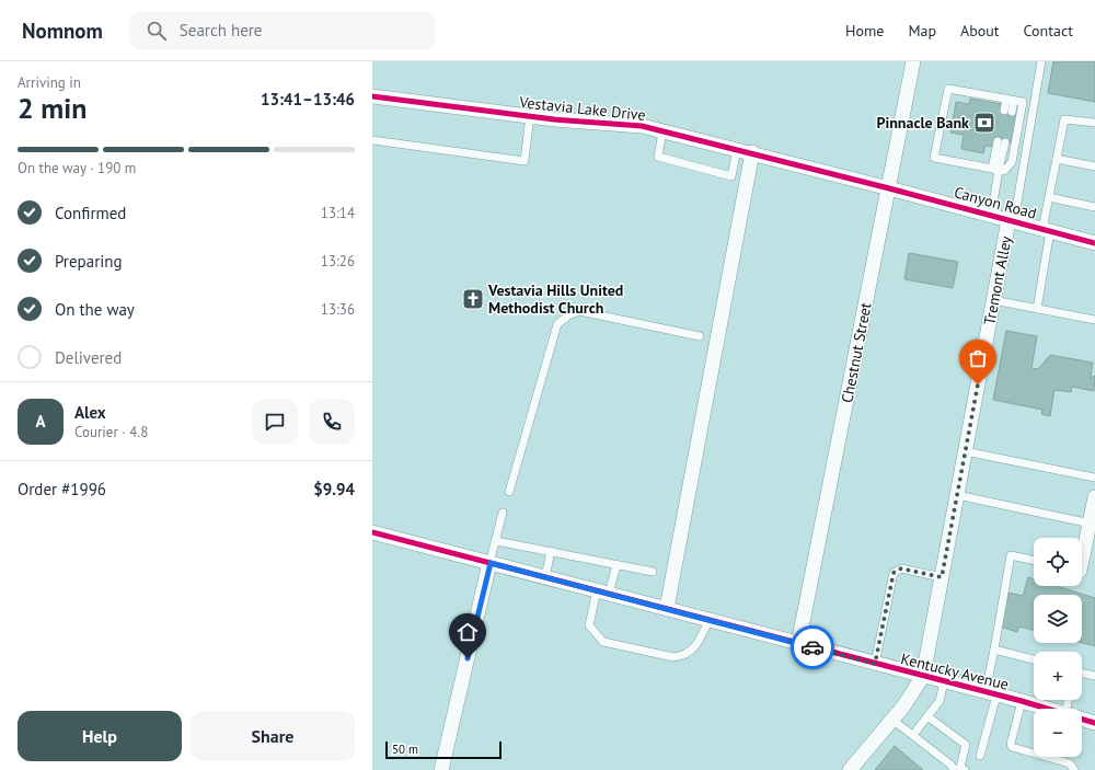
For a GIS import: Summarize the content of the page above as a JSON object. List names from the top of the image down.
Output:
{
  "streets": {
    "street": [
      "Vestavia Lake Drive",
      "Canyon Road",
      "Tremont Alley",
      "Chestnut Street",
      "Kentucky Avenue"
    ]
  },
  "crossings": [
    ["Vestavia Lake Drive", "Canyon Road"],
    ["Vestavia Lake Drive", "Chestnut Street"],
    ["Canyon Road", "Tremont Alley"],
    ["Canyon Road", "Chestnut Street"],
    ["Tremont Alley", "Kentucky Avenue"],
    ["Chestnut Street", "Kentucky Avenue"]
  ],
  "places": {
    "bank": ["Pinnacle Bank"],
    "church": ["Vestavia Hills United Methodist Church"]
  },
  "scale_bar": "50 m",
  "page": {
    "header": "Nomnom",
    "search": "Search here",
    "nav": [
      "Home",
      "Map",
      "About",
      "Contact"
    ],
    "heading": ["2 min", "Arriving in", "13:41–13:46"],
    "panel": [
      "Alex",
      "Courier · 4.8",
      "Order #1996",
      "$9.94"
    ],
    "bar": "On the way · 190 m",
    "list": [
      ["Confirmed", "13:14"],
      ["Preparing", "13:26"],
      ["On the way", "13:36"],
      "Delivered"
    ],
    "round": "A",
    "map_buttons": ["+", "−"],
    "buttons": ["Help", "Share"],
    "scale": "50 m"
  }
}
